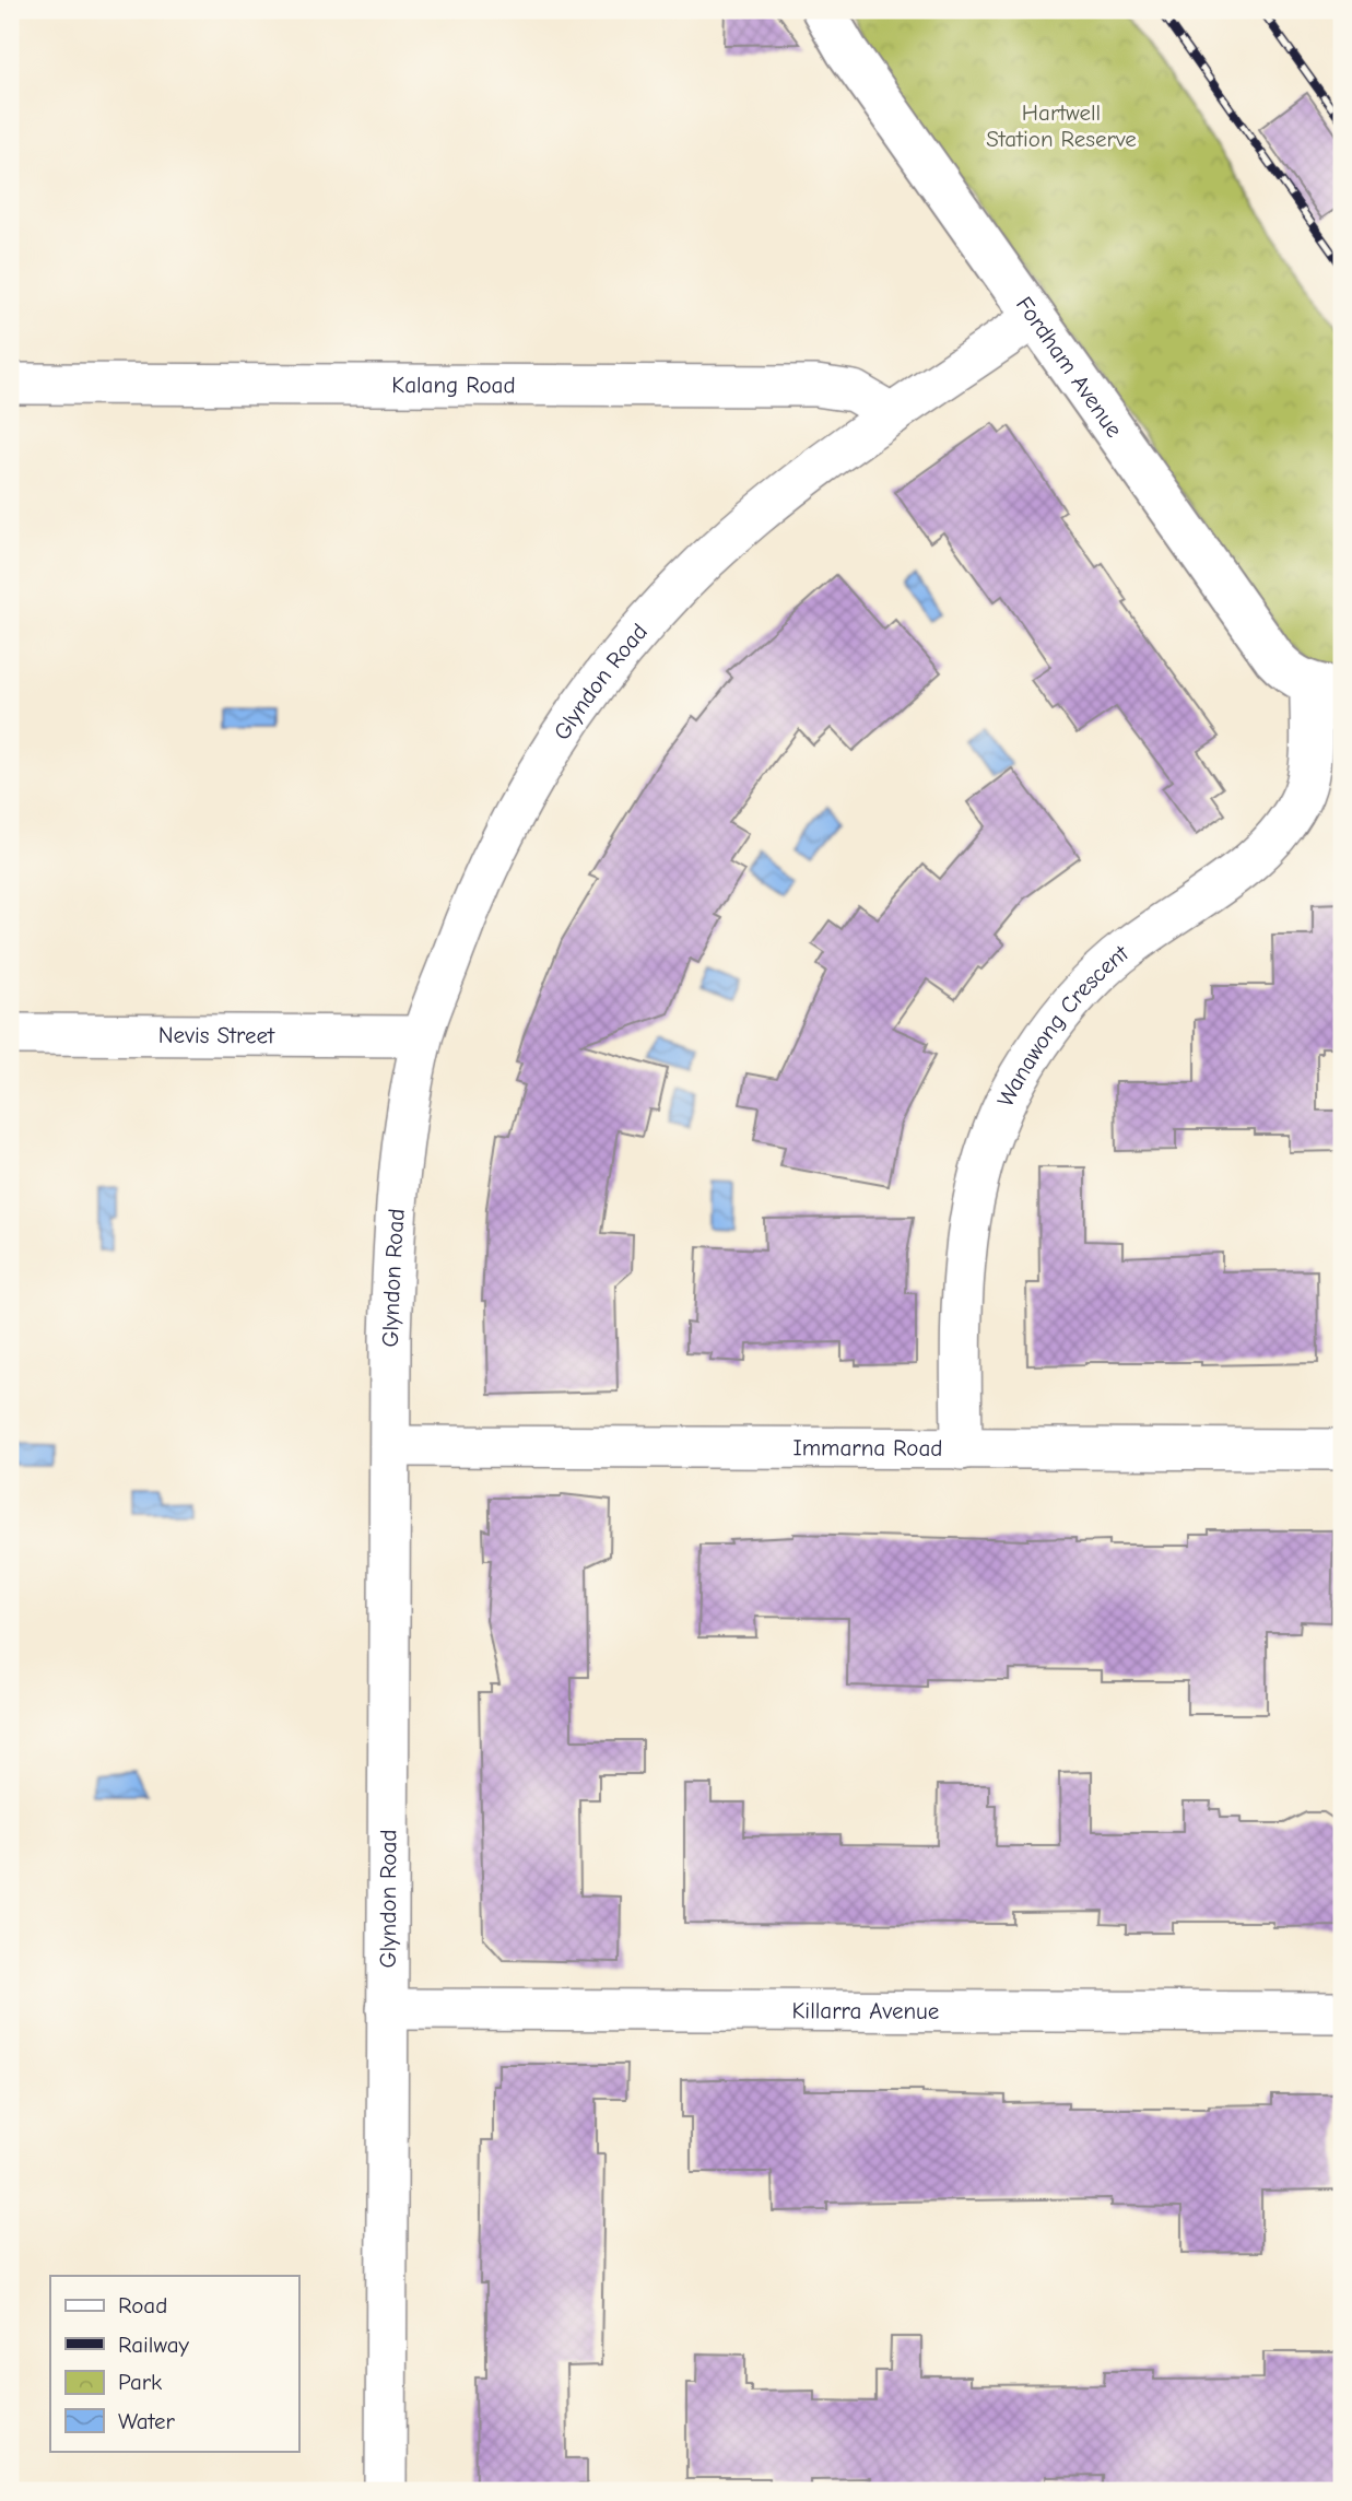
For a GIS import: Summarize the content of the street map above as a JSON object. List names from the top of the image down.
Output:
{
  "streets": {
    "street": [
      "Fordham Avenue",
      "Kalang Road",
      "Glyndon Road",
      "Wanawong Crescent",
      "Nevis Street",
      "Immarna Road",
      "Killarra Avenue"
    ]
  },
  "crossings": [
    ["Fordham Avenue", "Glyndon Road"],
    ["Fordham Avenue", "Wanawong Crescent"],
    ["Kalang Road", "Glyndon Road"],
    ["Glyndon Road", "Nevis Street"],
    ["Glyndon Road", "Immarna Road"],
    ["Glyndon Road", "Killarra Avenue"],
    ["Wanawong Crescent", "Immarna Road"]
  ],
  "parks": ["Hartwell Station Reserve"],
  "legend": [
    "Road",
    "Railway",
    "Park",
    "Water"
  ]
}
